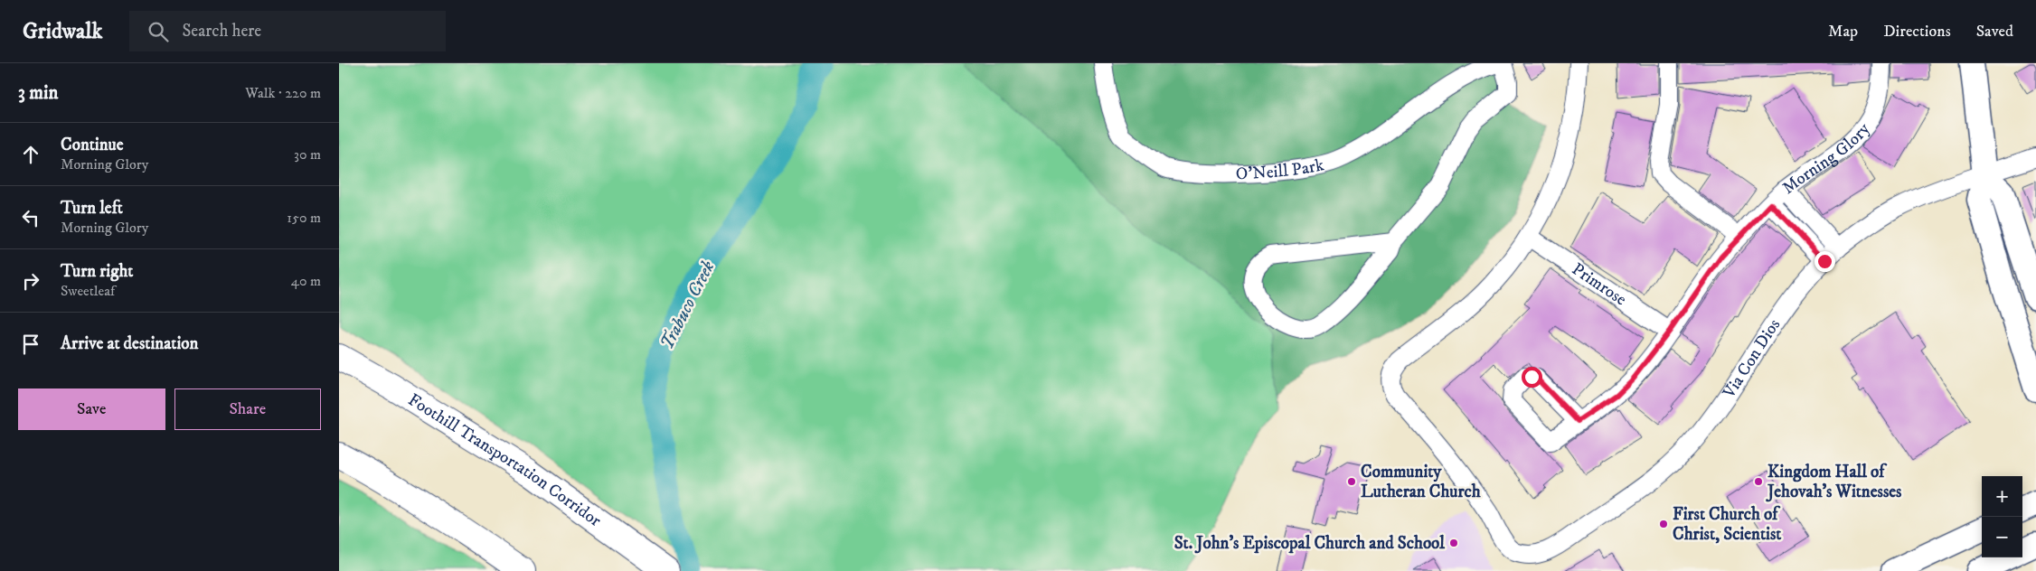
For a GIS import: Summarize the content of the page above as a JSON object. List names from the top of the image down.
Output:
{
  "streets": {
    "highway": ["Foothill Transportation Corridor"],
    "street": [
      "Morning Glory",
      "O'Neill Park",
      "Primrose",
      "Via Con Dios"
    ]
  },
  "crossings": [
    ["Morning Glory", "Primrose"],
    ["Primrose", "Via Con Dios"]
  ],
  "water": ["Trabuco Creek"],
  "places": [
    "Community Lutheran Church",
    "Kingdom Hall of Jehovah's Witnesses",
    "First Church of Christ, Scientist",
    "St. John's Episcopal Church and School"
  ],
  "page": {
    "header": "Gridwalk",
    "search": "Search here",
    "nav": ["Map", "Directions", "Saved"],
    "heading": ["3 min", "Walk · 220 m"],
    "list": [
      ["Continue", "Morning Glory", "30 m"],
      ["Turn left", "Morning Glory", "150 m"],
      ["Turn right", "Sweetleaf", "40 m"],
      "Arrive at destination"
    ],
    "buttons": ["Save", "Share"],
    "map_buttons": ["+", "−"]
  }
}
